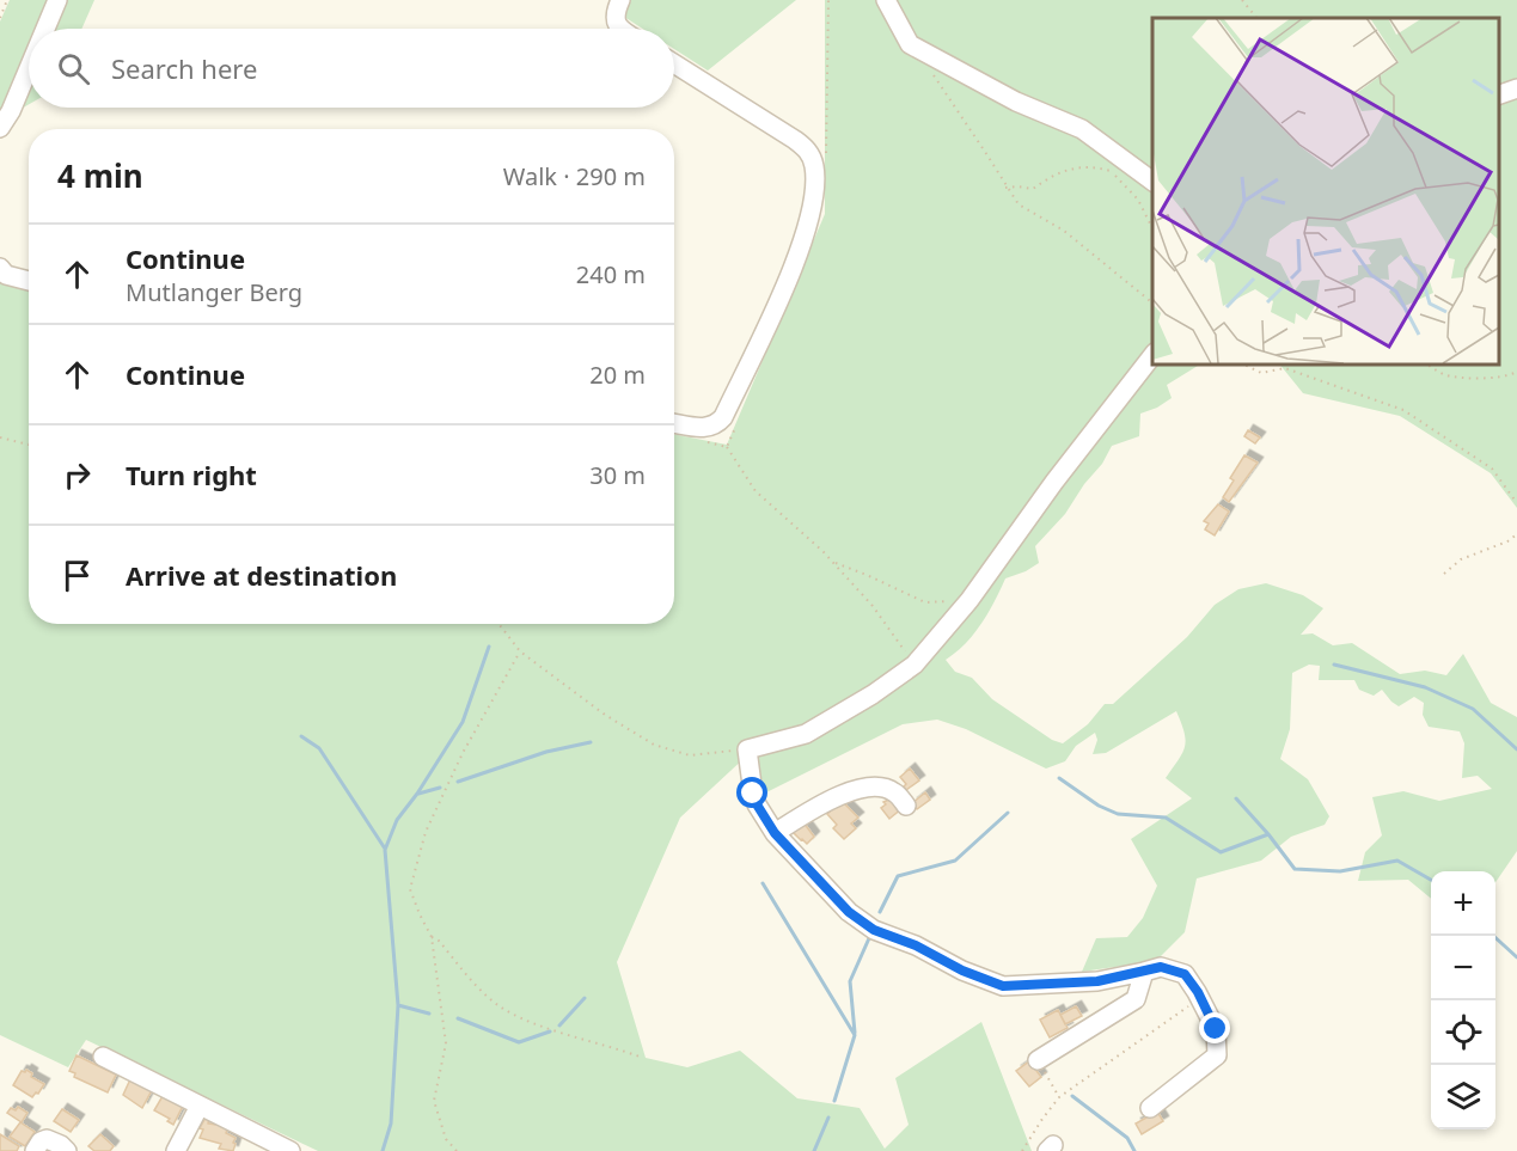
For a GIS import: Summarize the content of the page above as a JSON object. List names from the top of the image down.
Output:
{
  "page": {
    "search": "Search here",
    "heading": ["4 min", "Walk · 290 m"],
    "list": [
      ["Continue", "Mutlanger Berg", "240 m"],
      ["Continue", "20 m"],
      ["Turn right", "30 m"],
      "Arrive at destination"
    ],
    "map_buttons": ["+", "−"]
  }
}
